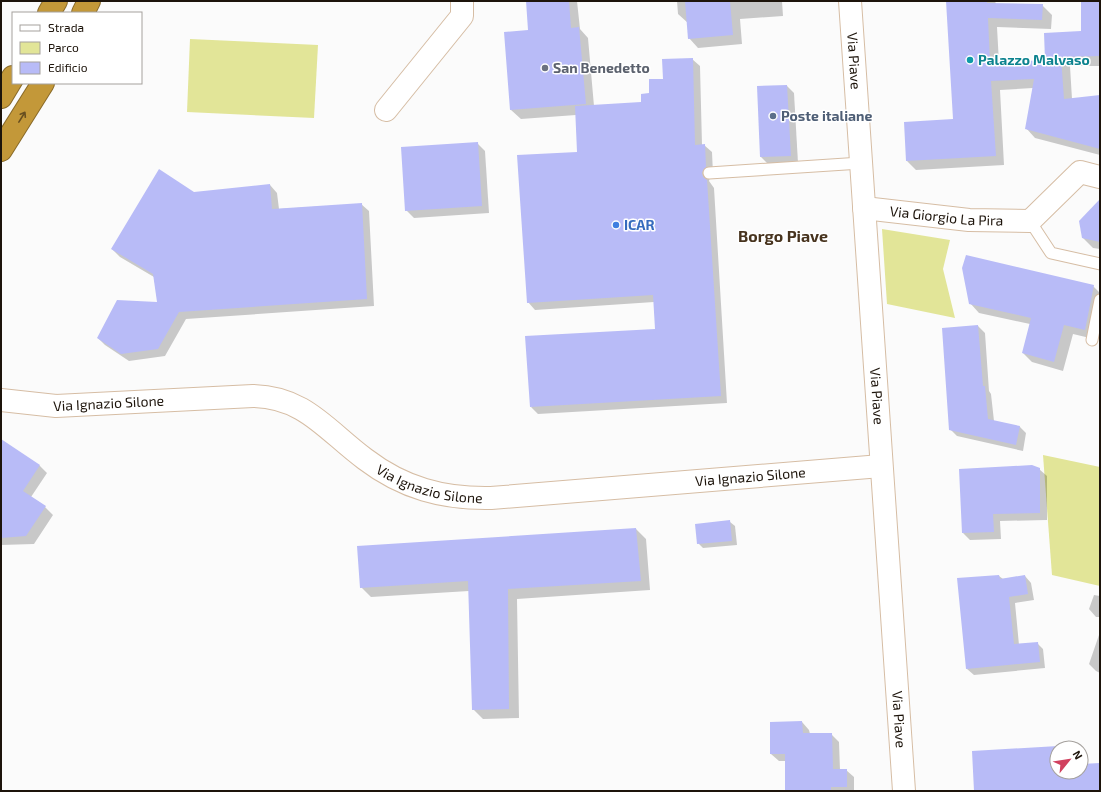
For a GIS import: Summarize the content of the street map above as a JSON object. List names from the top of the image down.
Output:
{
  "streets": {
    "street": ["Via Piave", "Via Giorgio La Pira", "Via Ignazio Silone"]
  },
  "crossings": [
    ["Via Piave", "Via Giorgio La Pira"],
    ["Via Piave", "Via Ignazio Silone"]
  ],
  "districts": ["Borgo Piave"],
  "places": [
    "Palazzo Malvaso",
    "San Benedetto",
    "Poste italiane",
    "ICAR"
  ],
  "legend": ["Strada", "Parco", "Edificio"],
  "north": "top right"
}
